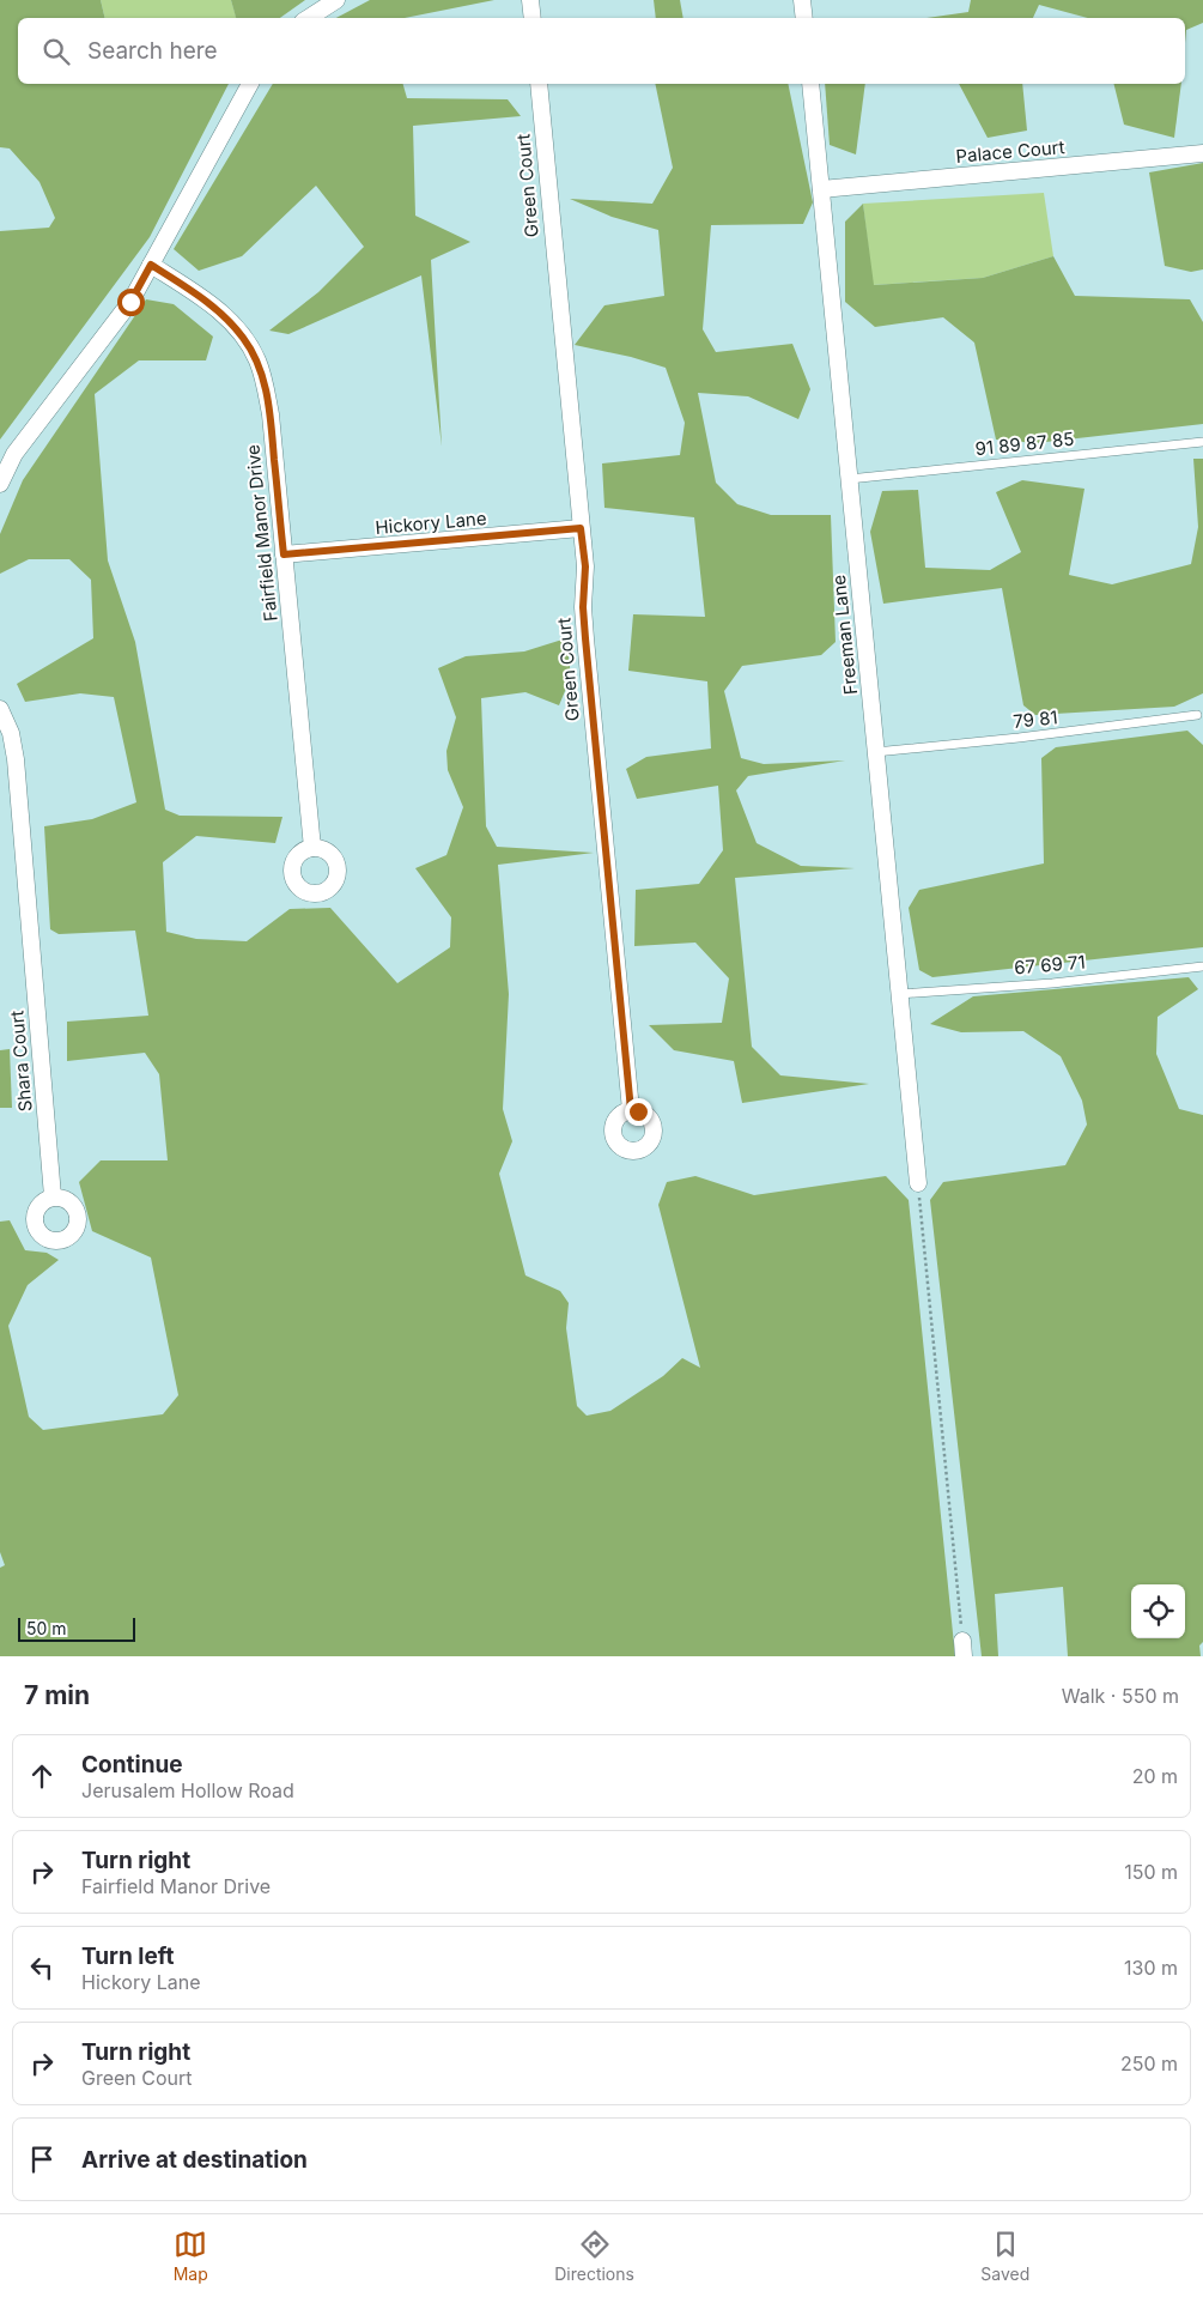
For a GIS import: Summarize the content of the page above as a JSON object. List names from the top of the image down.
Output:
{
  "streets": {
    "street": [
      "Palace Court",
      "Green Court",
      "Hickory Lane",
      "Fairfield Manor Drive",
      "Freeman Lane",
      "Shara Court"
    ],
    "lane": ["91 89 87 85", "79 81", "67 69 71"]
  },
  "crossings": [
    ["Palace Court", "Freeman Lane"],
    ["Green Court", "Hickory Lane"],
    ["91 89 87 85", "Freeman Lane"],
    ["Hickory Lane", "Fairfield Manor Drive"],
    ["Freeman Lane", "79 81"],
    ["Freeman Lane", "67 69 71"]
  ],
  "scale_bar": "50 m",
  "page": {
    "search": "Search here",
    "scale": "50 m",
    "heading": ["7 min", "Walk · 550 m"],
    "list": [
      ["Continue", "Jerusalem Hollow Road", "20 m"],
      ["Turn right", "Fairfield Manor Drive", "150 m"],
      ["Turn left", "Hickory Lane", "130 m"],
      ["Turn right", "Green Court", "250 m"],
      "Arrive at destination"
    ],
    "nav": ["Map", "Directions", "Saved"]
  }
}
